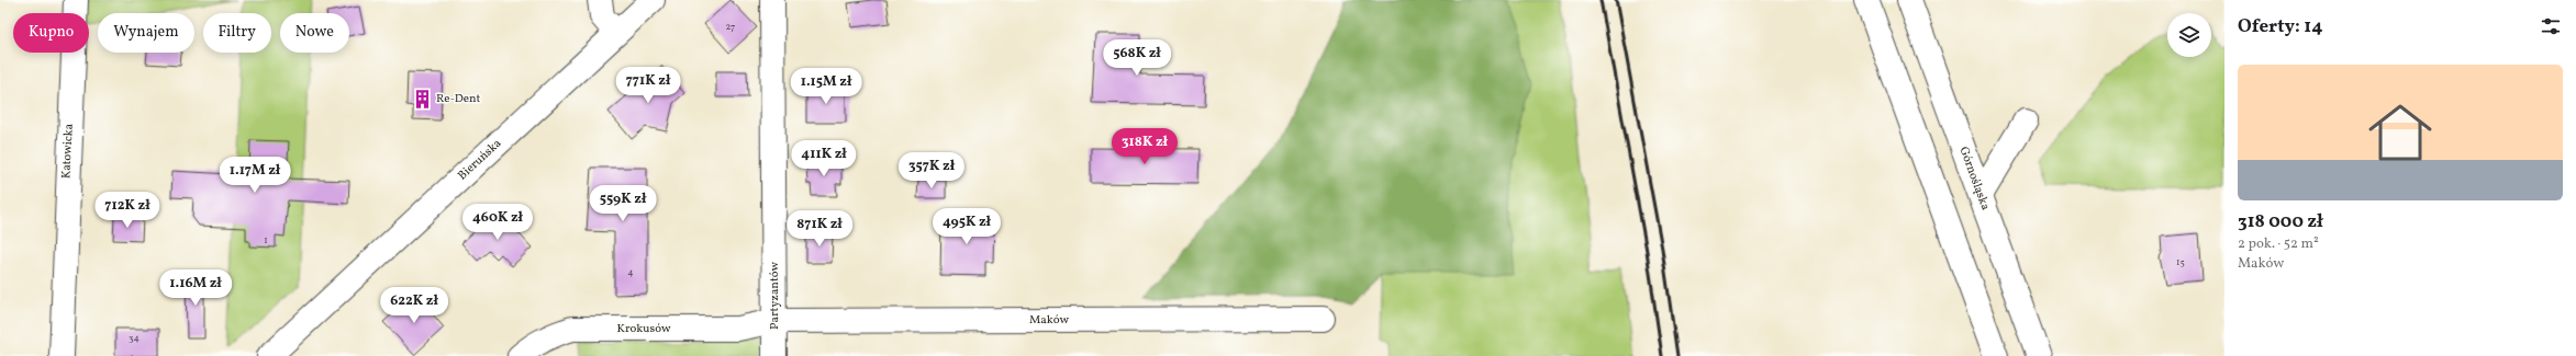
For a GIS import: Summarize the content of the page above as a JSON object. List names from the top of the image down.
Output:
{
  "streets": {
    "street": [
      "Katowicka",
      "Bieruńska",
      "Górnośląska",
      "Partyzantów",
      "Maków",
      "Krokusów"
    ]
  },
  "crossings": [
    ["Partyzantów", "Maków"],
    ["Partyzantów", "Krokusów"],
    ["Maków", "Krokusów"]
  ],
  "places": {
    "building": ["Re-Dent"]
  },
  "house_numbers": [
    "27",
    "1",
    "15",
    "4",
    "34"
  ],
  "page": {
    "heading": "Oferty: 14",
    "chip": [
      "Kupno",
      "Wynajem",
      "Filtry",
      "Nowe"
    ],
    "price": [
      "568K zł",
      "771K zł",
      "1.15M zł",
      "318K zł",
      "411K zł",
      "357K zł",
      "1.17M zł",
      "559K zł",
      "712K zł",
      "460K zł",
      "495K zł",
      "871K zł",
      "1.16M zł",
      "622K zł"
    ],
    "list": [
      {
        "name": "318 000 zł",
        "note": "2 pok. · 52 m² · Maków"
      }
    ]
  }
}
